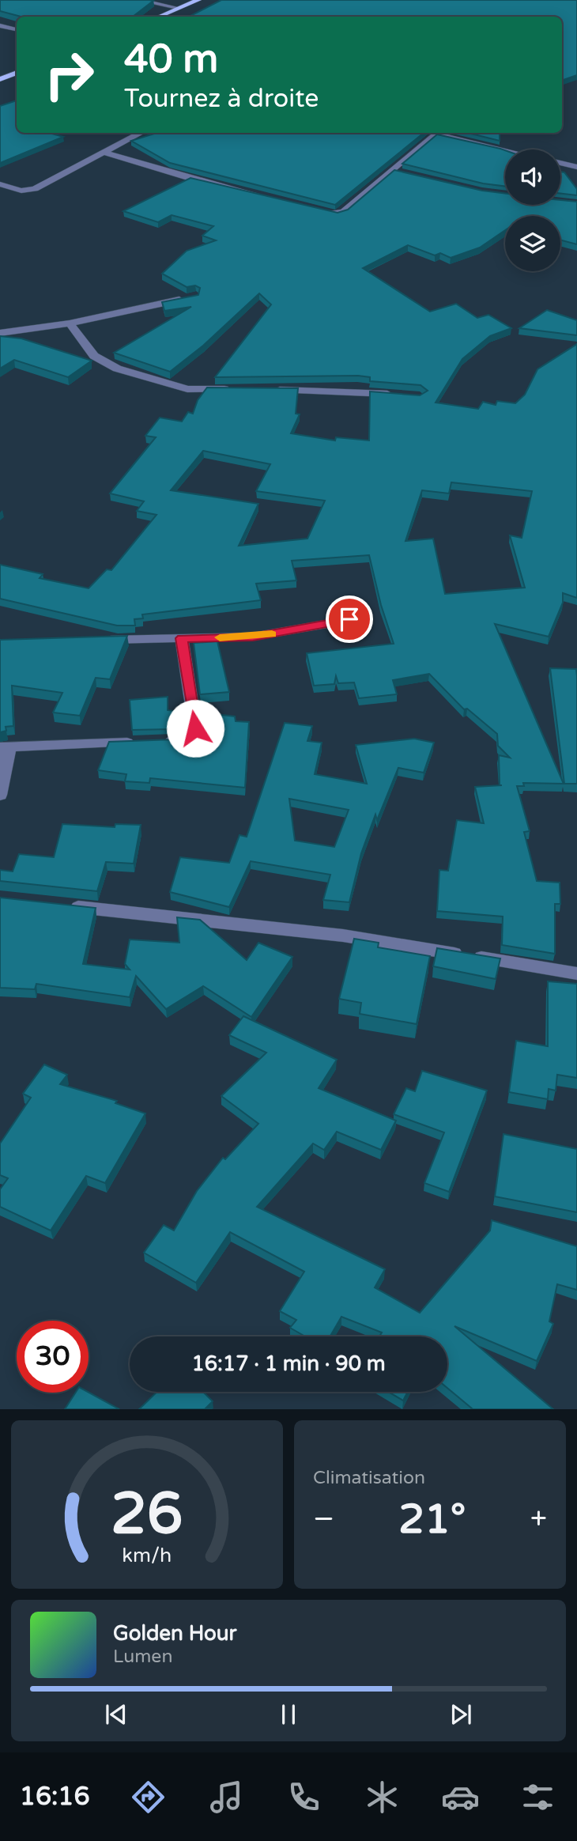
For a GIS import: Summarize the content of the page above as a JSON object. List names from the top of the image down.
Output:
{
  "page": {
    "turn": ["40 m", "Tournez à droite"],
    "limit": "30",
    "trip": "16:17 · 1 min · 90 m",
    "tile": "Climatisation",
    "heat": ["−", "21°", "+"],
    "song": ["Golden Hour", "Lumen"],
    "tabs": "16:16",
    "gauge": ["26", "km/h"]
  }
}
